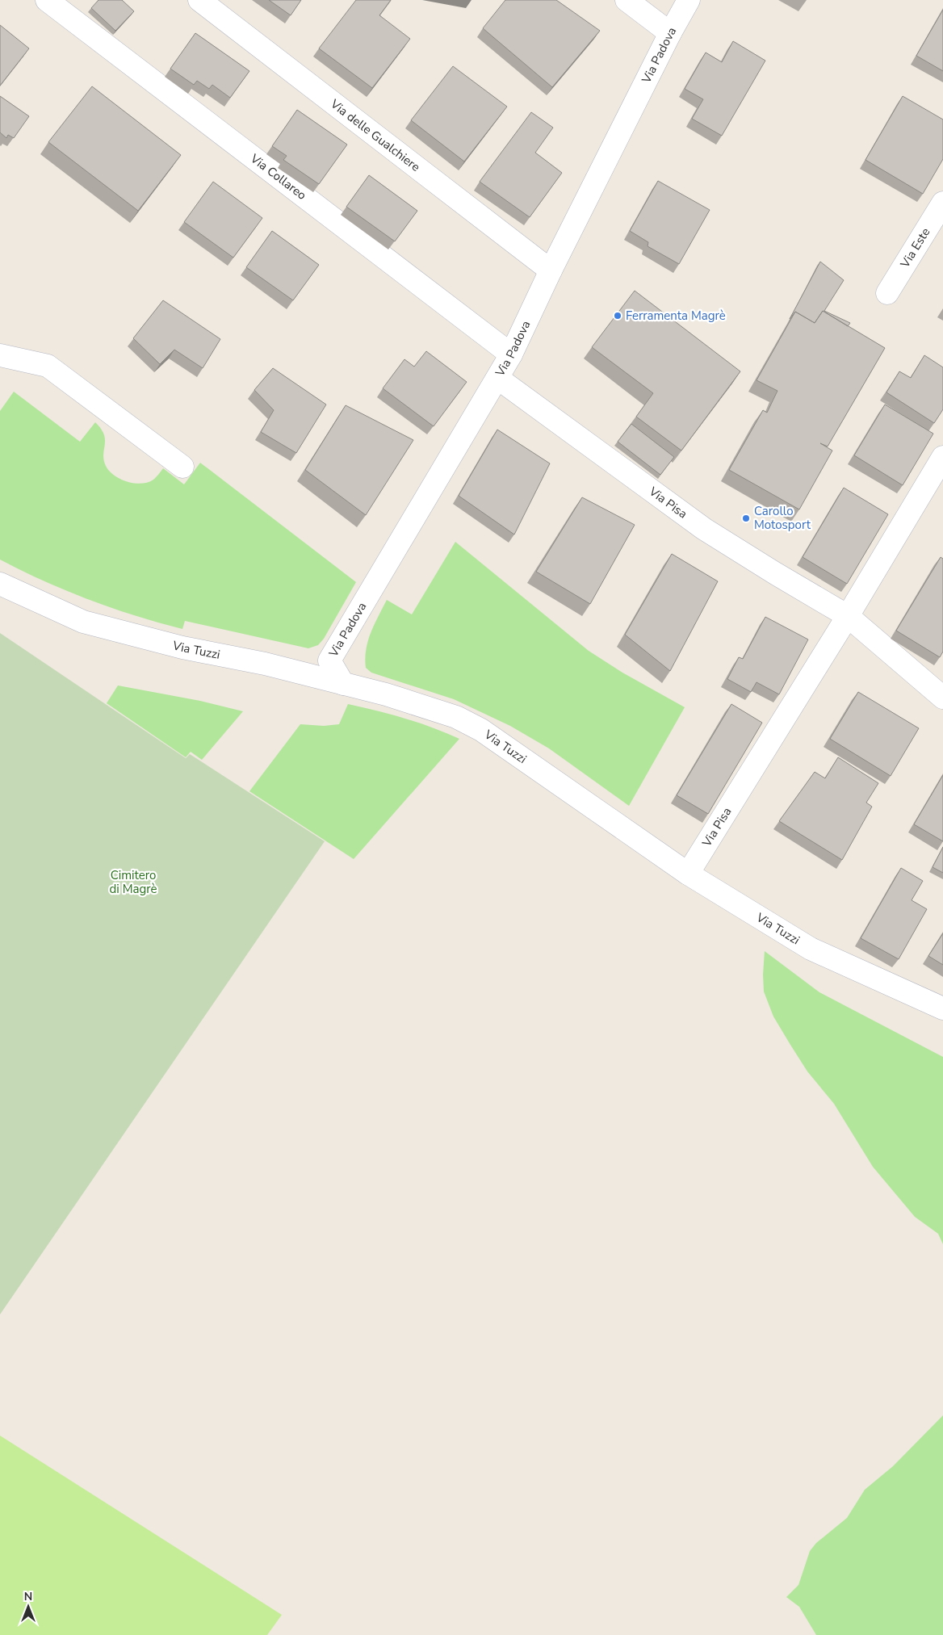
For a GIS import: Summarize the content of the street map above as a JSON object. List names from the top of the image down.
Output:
{
  "streets": {
    "street": [
      "Via Padova",
      "Via delle Gualchiere",
      "Via Collareo",
      "Via Este",
      "Via Pisa",
      "Via Tuzzi"
    ]
  },
  "crossings": [
    ["Via Padova", "Via delle Gualchiere"],
    ["Via Padova", "Via Collareo"],
    ["Via Padova", "Via Pisa"],
    ["Via Padova", "Via Tuzzi"],
    ["Via Pisa", "Via Tuzzi"]
  ],
  "parks": ["Cimitero di Magrè"],
  "places": ["Ferramenta Magrè", "Carollo Motosport"],
  "north": "top"
}
